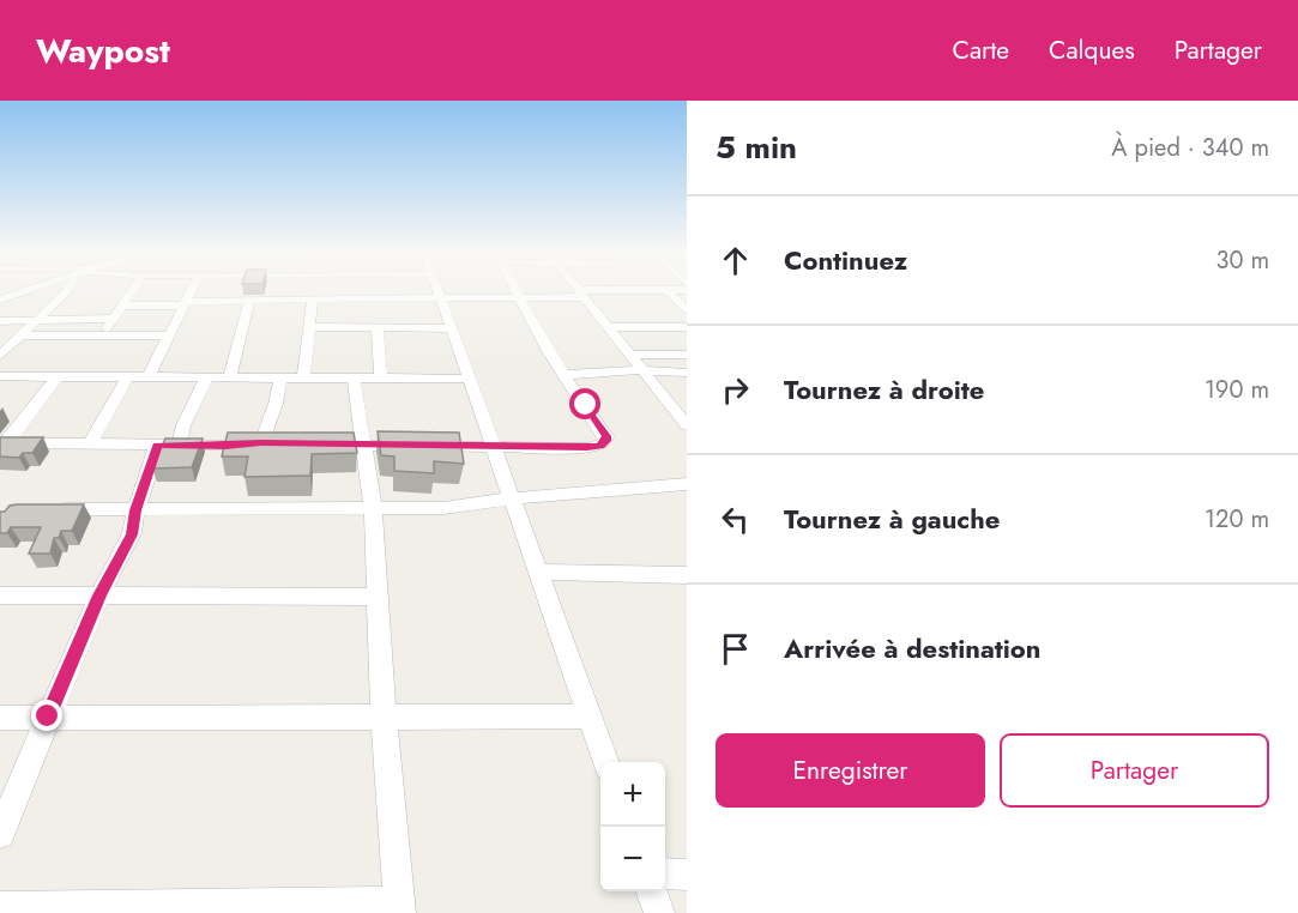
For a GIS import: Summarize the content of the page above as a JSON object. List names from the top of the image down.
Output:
{
  "page": {
    "header": "Waypost",
    "nav": ["Carte", "Calques", "Partager"],
    "heading": ["5 min", "À pied · 340 m"],
    "list": [
      ["Continuez", "30 m"],
      ["Tournez à droite", "190 m"],
      ["Tournez à gauche", "120 m"],
      "Arrivée à destination"
    ],
    "buttons": ["Enregistrer", "Partager"],
    "map_buttons": ["+", "−"]
  }
}
